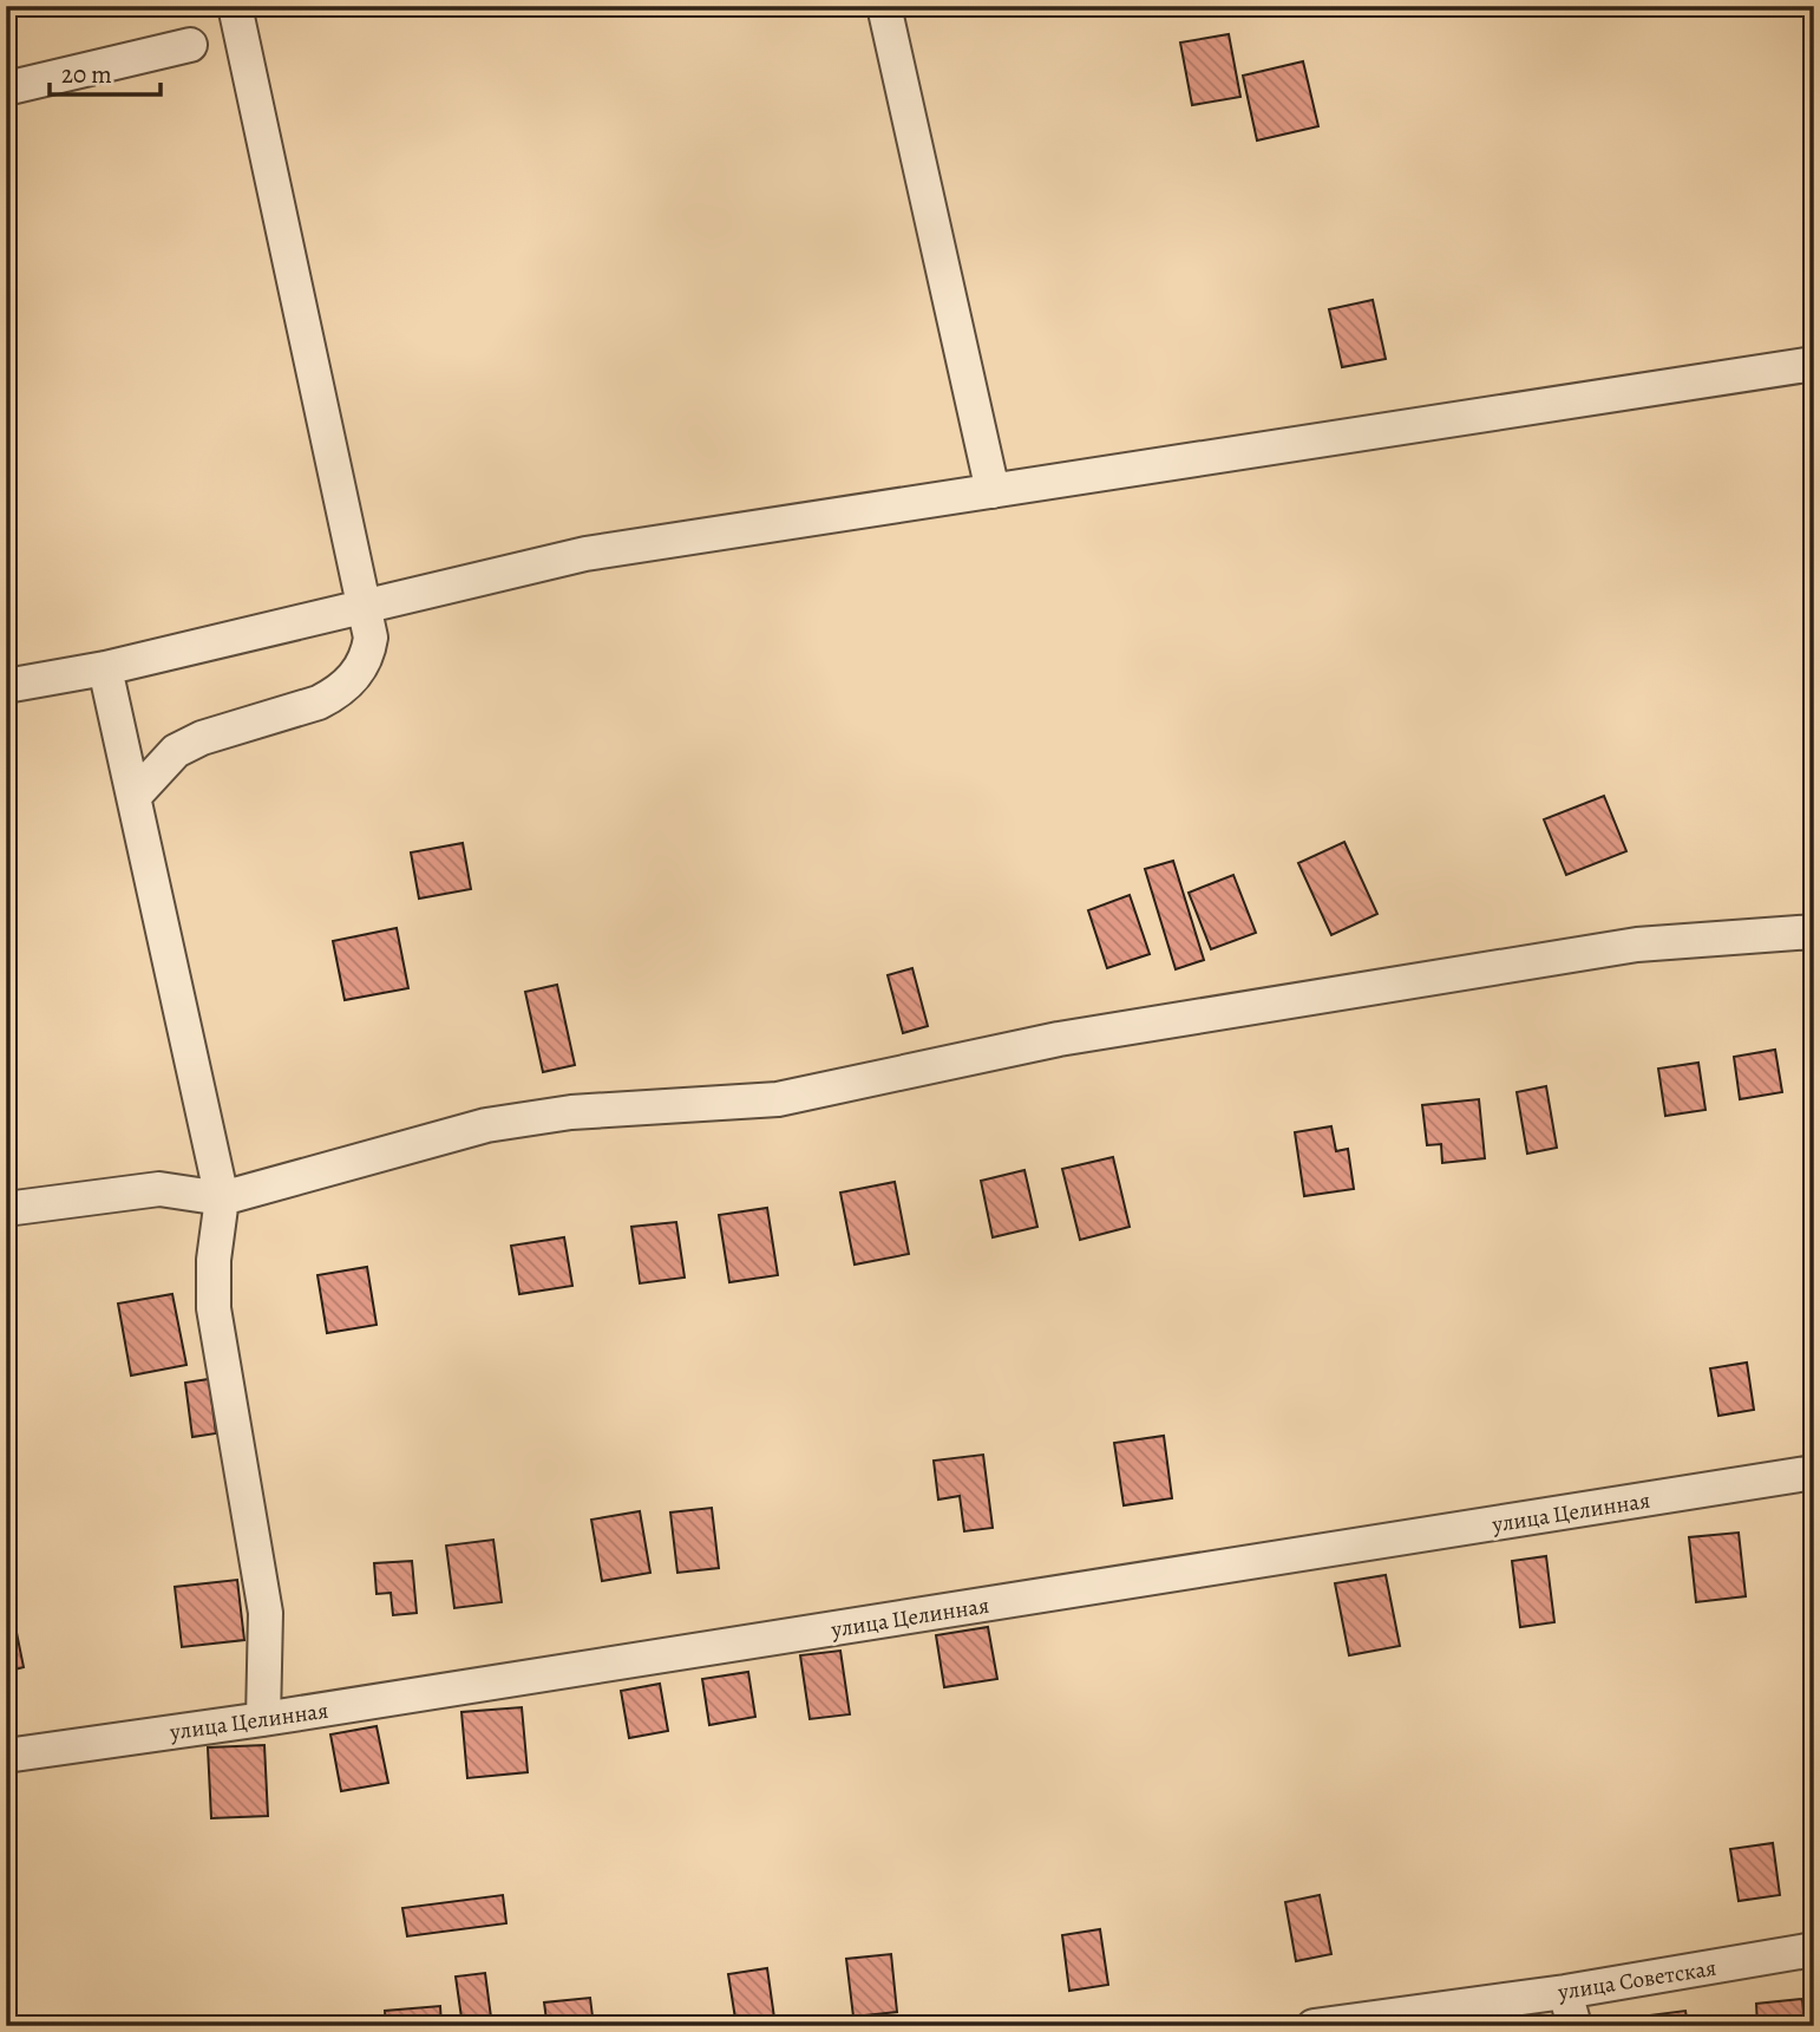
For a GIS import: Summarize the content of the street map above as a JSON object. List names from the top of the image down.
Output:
{
  "streets": {
    "street": ["улица Целинная", "улица Советская"]
  },
  "scale_bar": "20 m"
}
